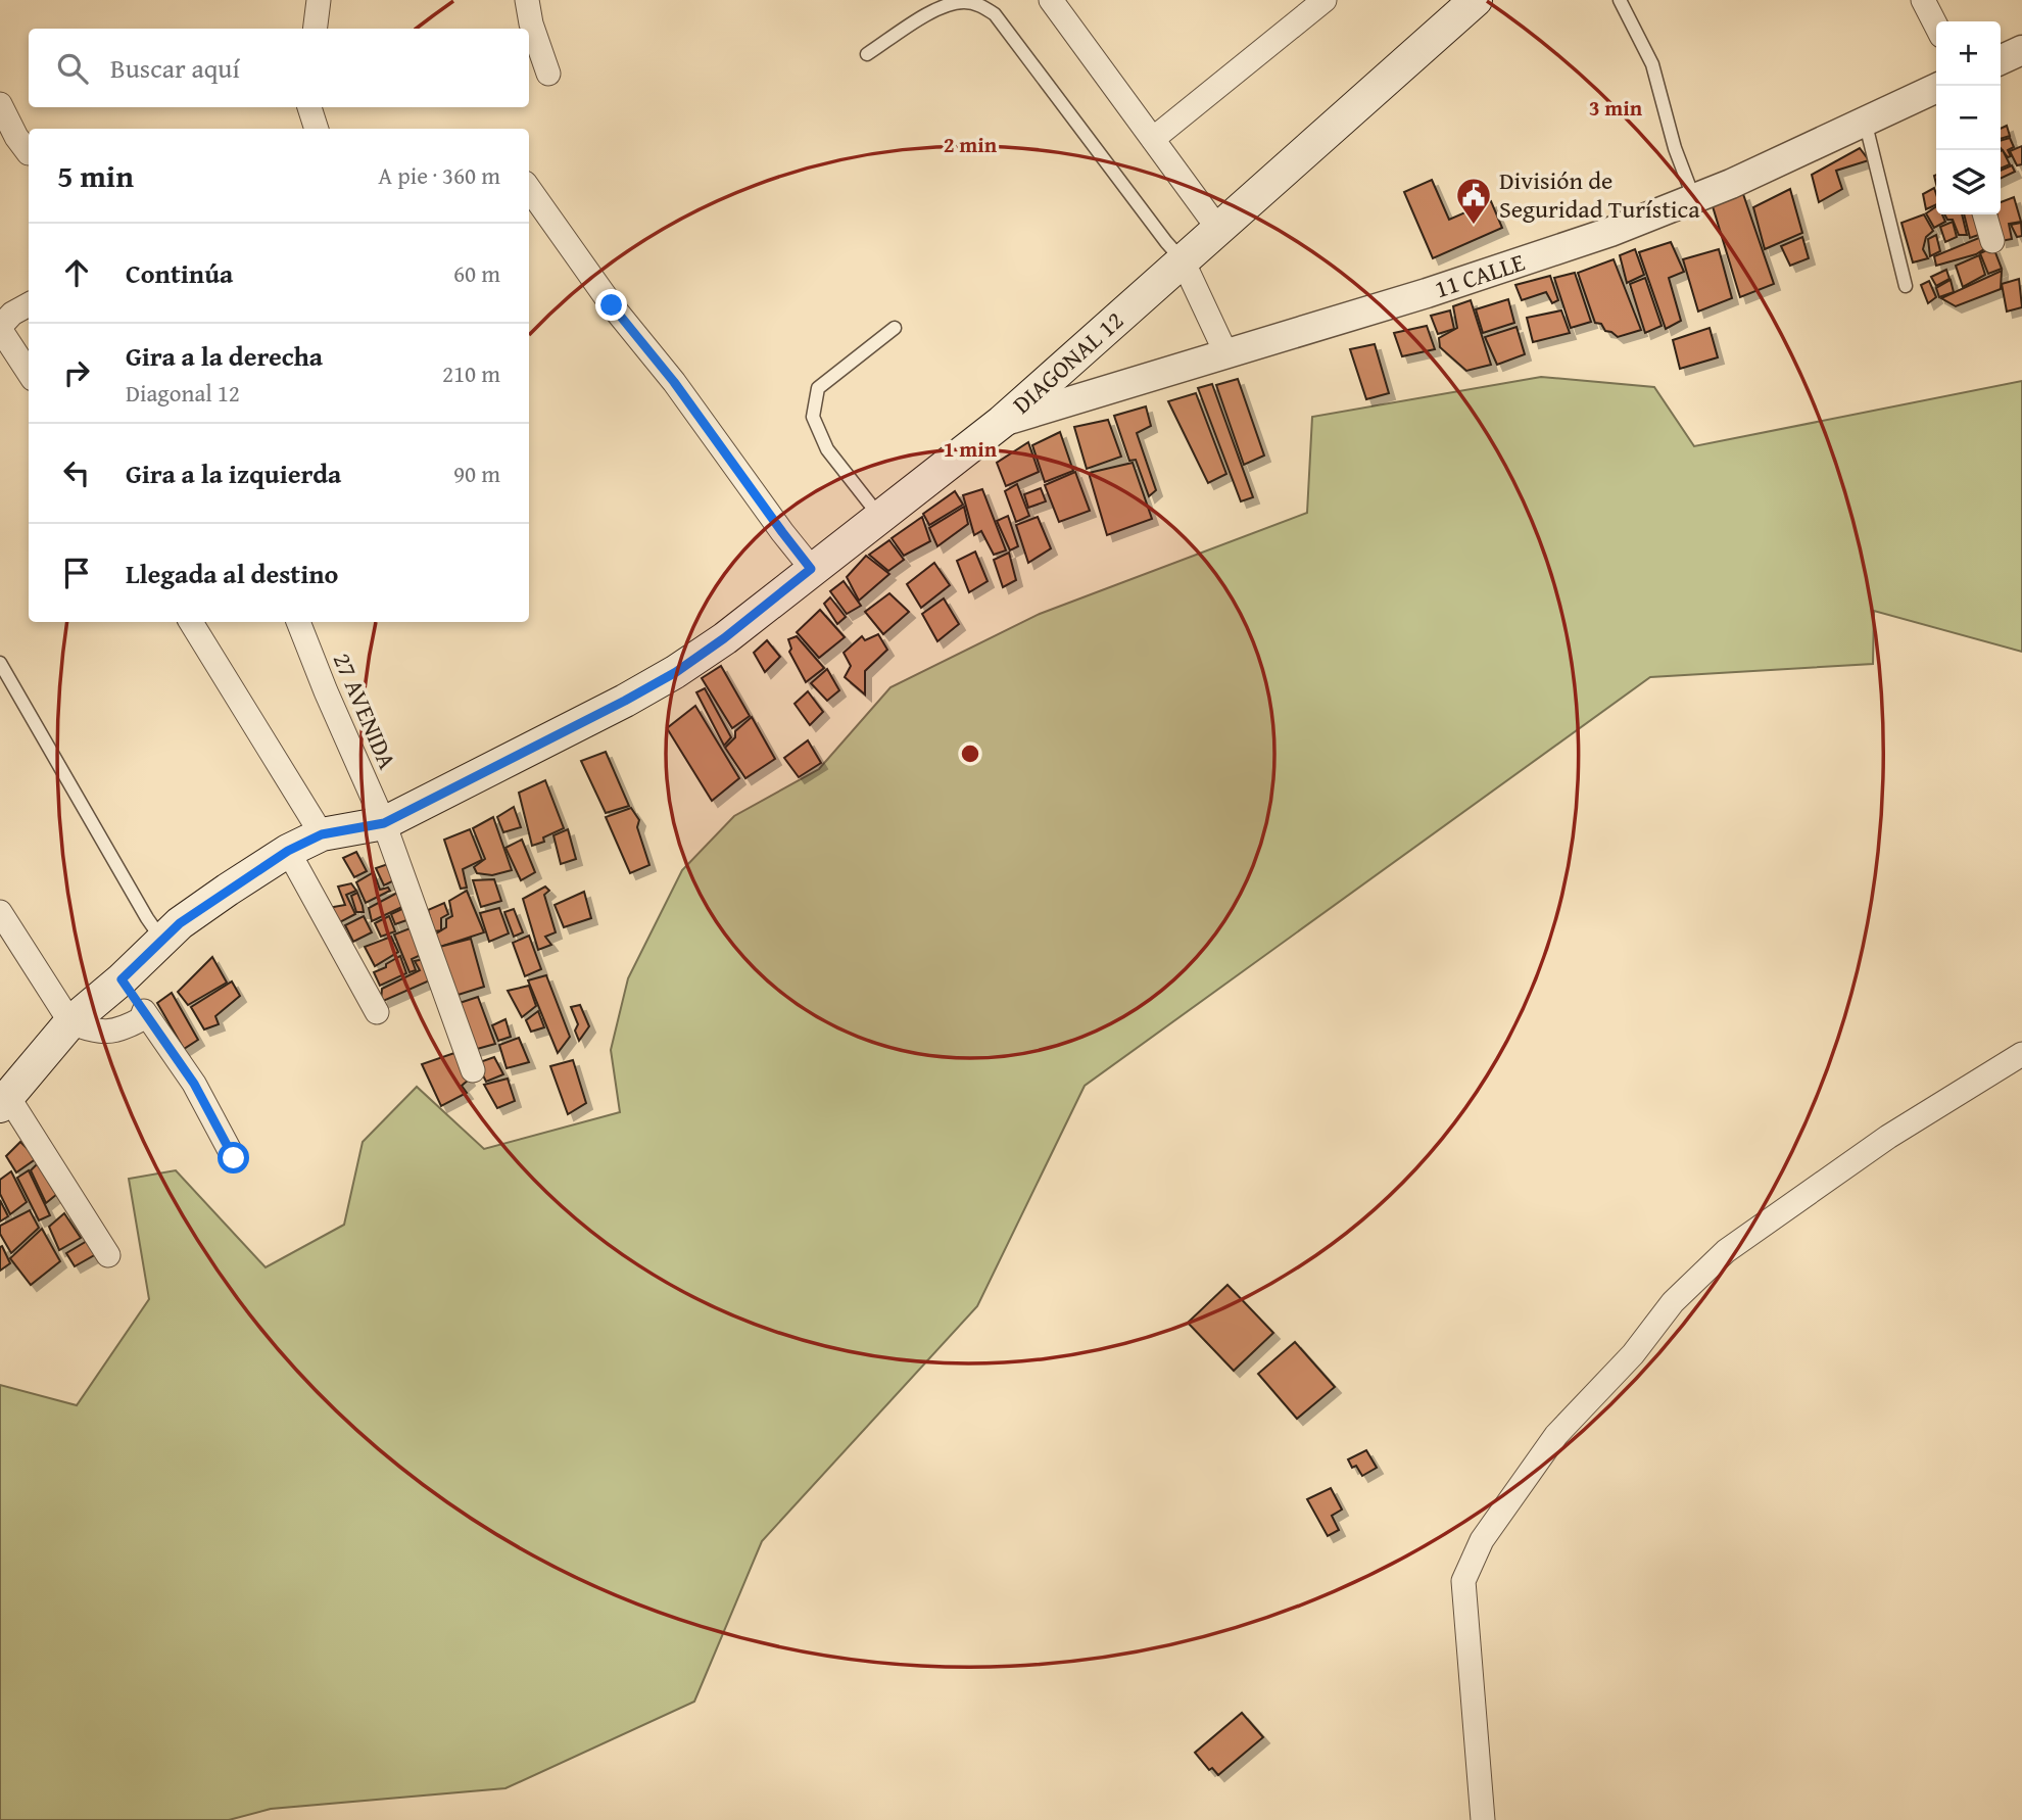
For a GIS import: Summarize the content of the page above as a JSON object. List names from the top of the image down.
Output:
{
  "streets": {
    "main road": ["DIAGONAL 12"],
    "street": ["11 CALLE", "27 AVENIDA"]
  },
  "crossings": [
    ["11 CALLE", "DIAGONAL 12"],
    ["DIAGONAL 12", "27 AVENIDA"]
  ],
  "places": {
    "public building": ["División de Seguridad Turística"]
  },
  "page": {
    "map_buttons": ["+", "−"],
    "search": "Buscar aquí",
    "heading": ["5 min", "A pie · 360 m"],
    "list": [
      ["Continúa", "60 m"],
      ["Gira a la derecha", "Diagonal 12", "210 m"],
      ["Gira a la izquierda", "90 m"],
      "Llegada al destino"
    ]
  },
  "rings": ["3 min", "2 min", "1 min"]
}
